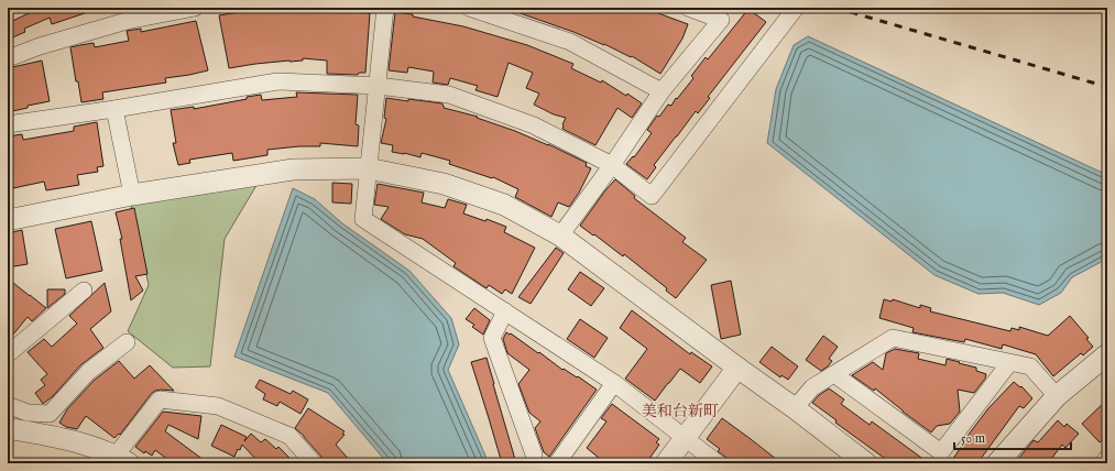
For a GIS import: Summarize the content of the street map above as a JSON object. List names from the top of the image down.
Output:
{
  "districts": ["美和台新町"],
  "scale_bar": "50 m"
}
